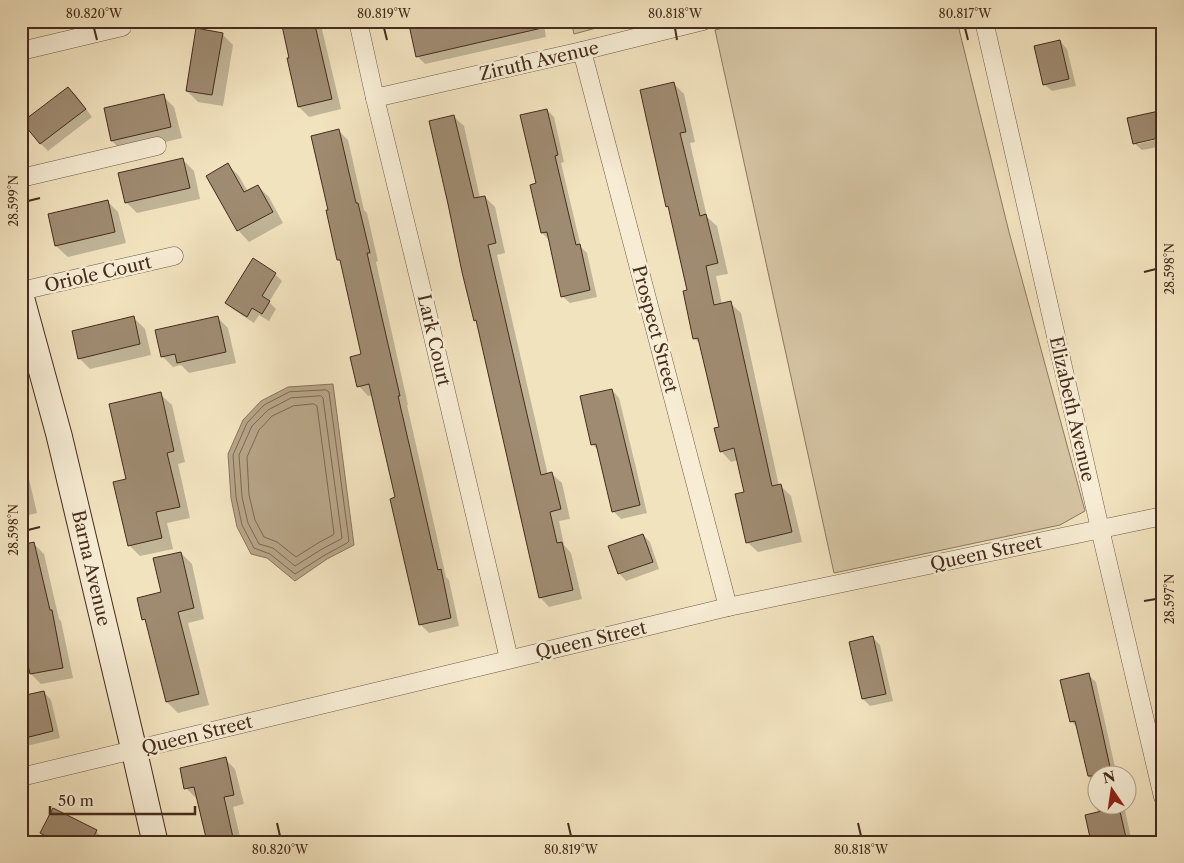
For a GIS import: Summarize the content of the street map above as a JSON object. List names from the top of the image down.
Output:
{
  "streets": {
    "street": [
      "Ziruth Avenue",
      "Oriole Court",
      "Prospect Street",
      "Lark Court",
      "Elizabeth Avenue",
      "Queen Street",
      "Barna Avenue"
    ]
  },
  "crossings": [
    ["Ziruth Avenue", "Prospect Street"],
    ["Ziruth Avenue", "Lark Court"],
    ["Prospect Street", "Queen Street"],
    ["Lark Court", "Queen Street"],
    ["Elizabeth Avenue", "Queen Street"],
    ["Queen Street", "Barna Avenue"]
  ],
  "scale_bar": "50 m",
  "north": "top",
  "coordinates": [
    "80.820°W",
    "80.819°W",
    "80.818°W",
    "80.817°W",
    "28.599°N",
    "28.598°N",
    "28.597°N"
  ]
}
